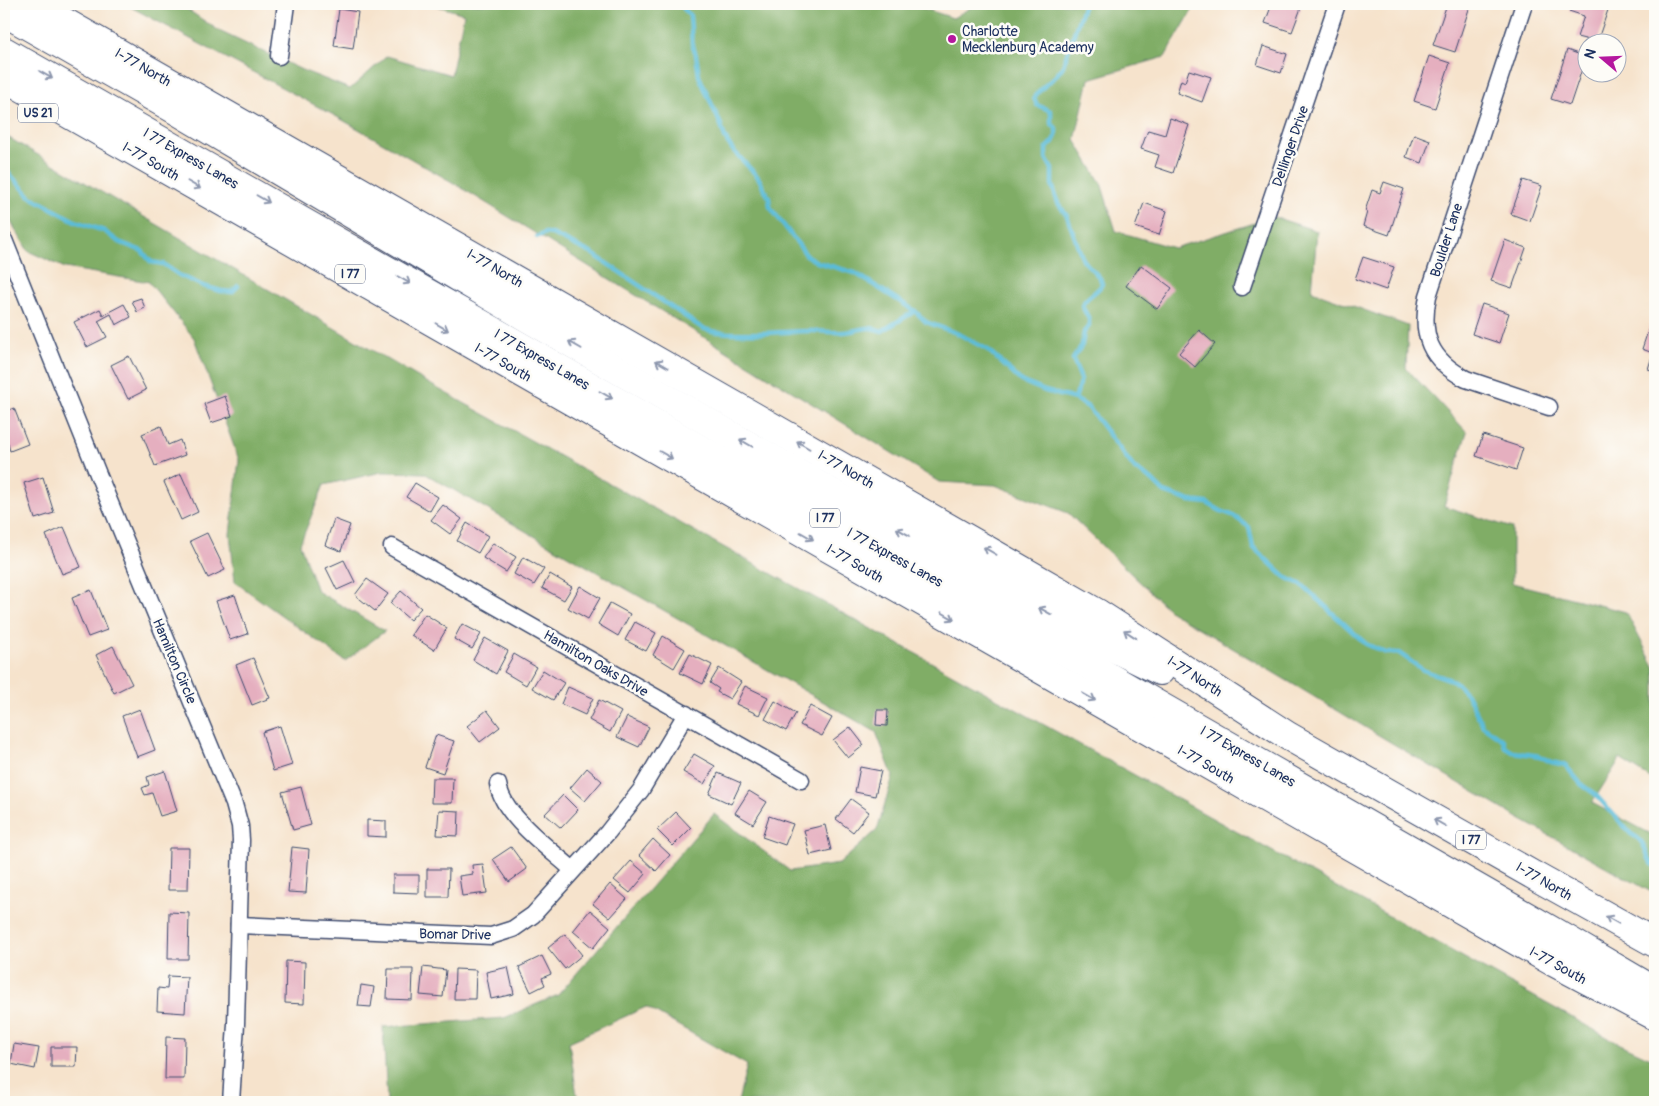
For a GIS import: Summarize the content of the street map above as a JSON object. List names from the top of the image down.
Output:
{
  "streets": {
    "highway": [
      "I-77 North",
      "US 21",
      "I 77 Express Lanes",
      "I-77 South",
      "I 77"
    ],
    "street": [
      "Dellinger Drive",
      "Boulder Lane",
      "Hamilton Circle",
      "Hamilton Oaks Drive",
      "Bomar Drive"
    ]
  },
  "crossings": [
    ["I-77 North", "I 77 Express Lanes"],
    ["US 21", "I-77 South"],
    ["Hamilton Circle", "Bomar Drive"],
    ["Hamilton Oaks Drive", "Bomar Drive"]
  ],
  "one_way": ["I-77 North", "I-77 South"],
  "places": ["Charlotte Mecklenburg Academy"],
  "north": "left"
}
